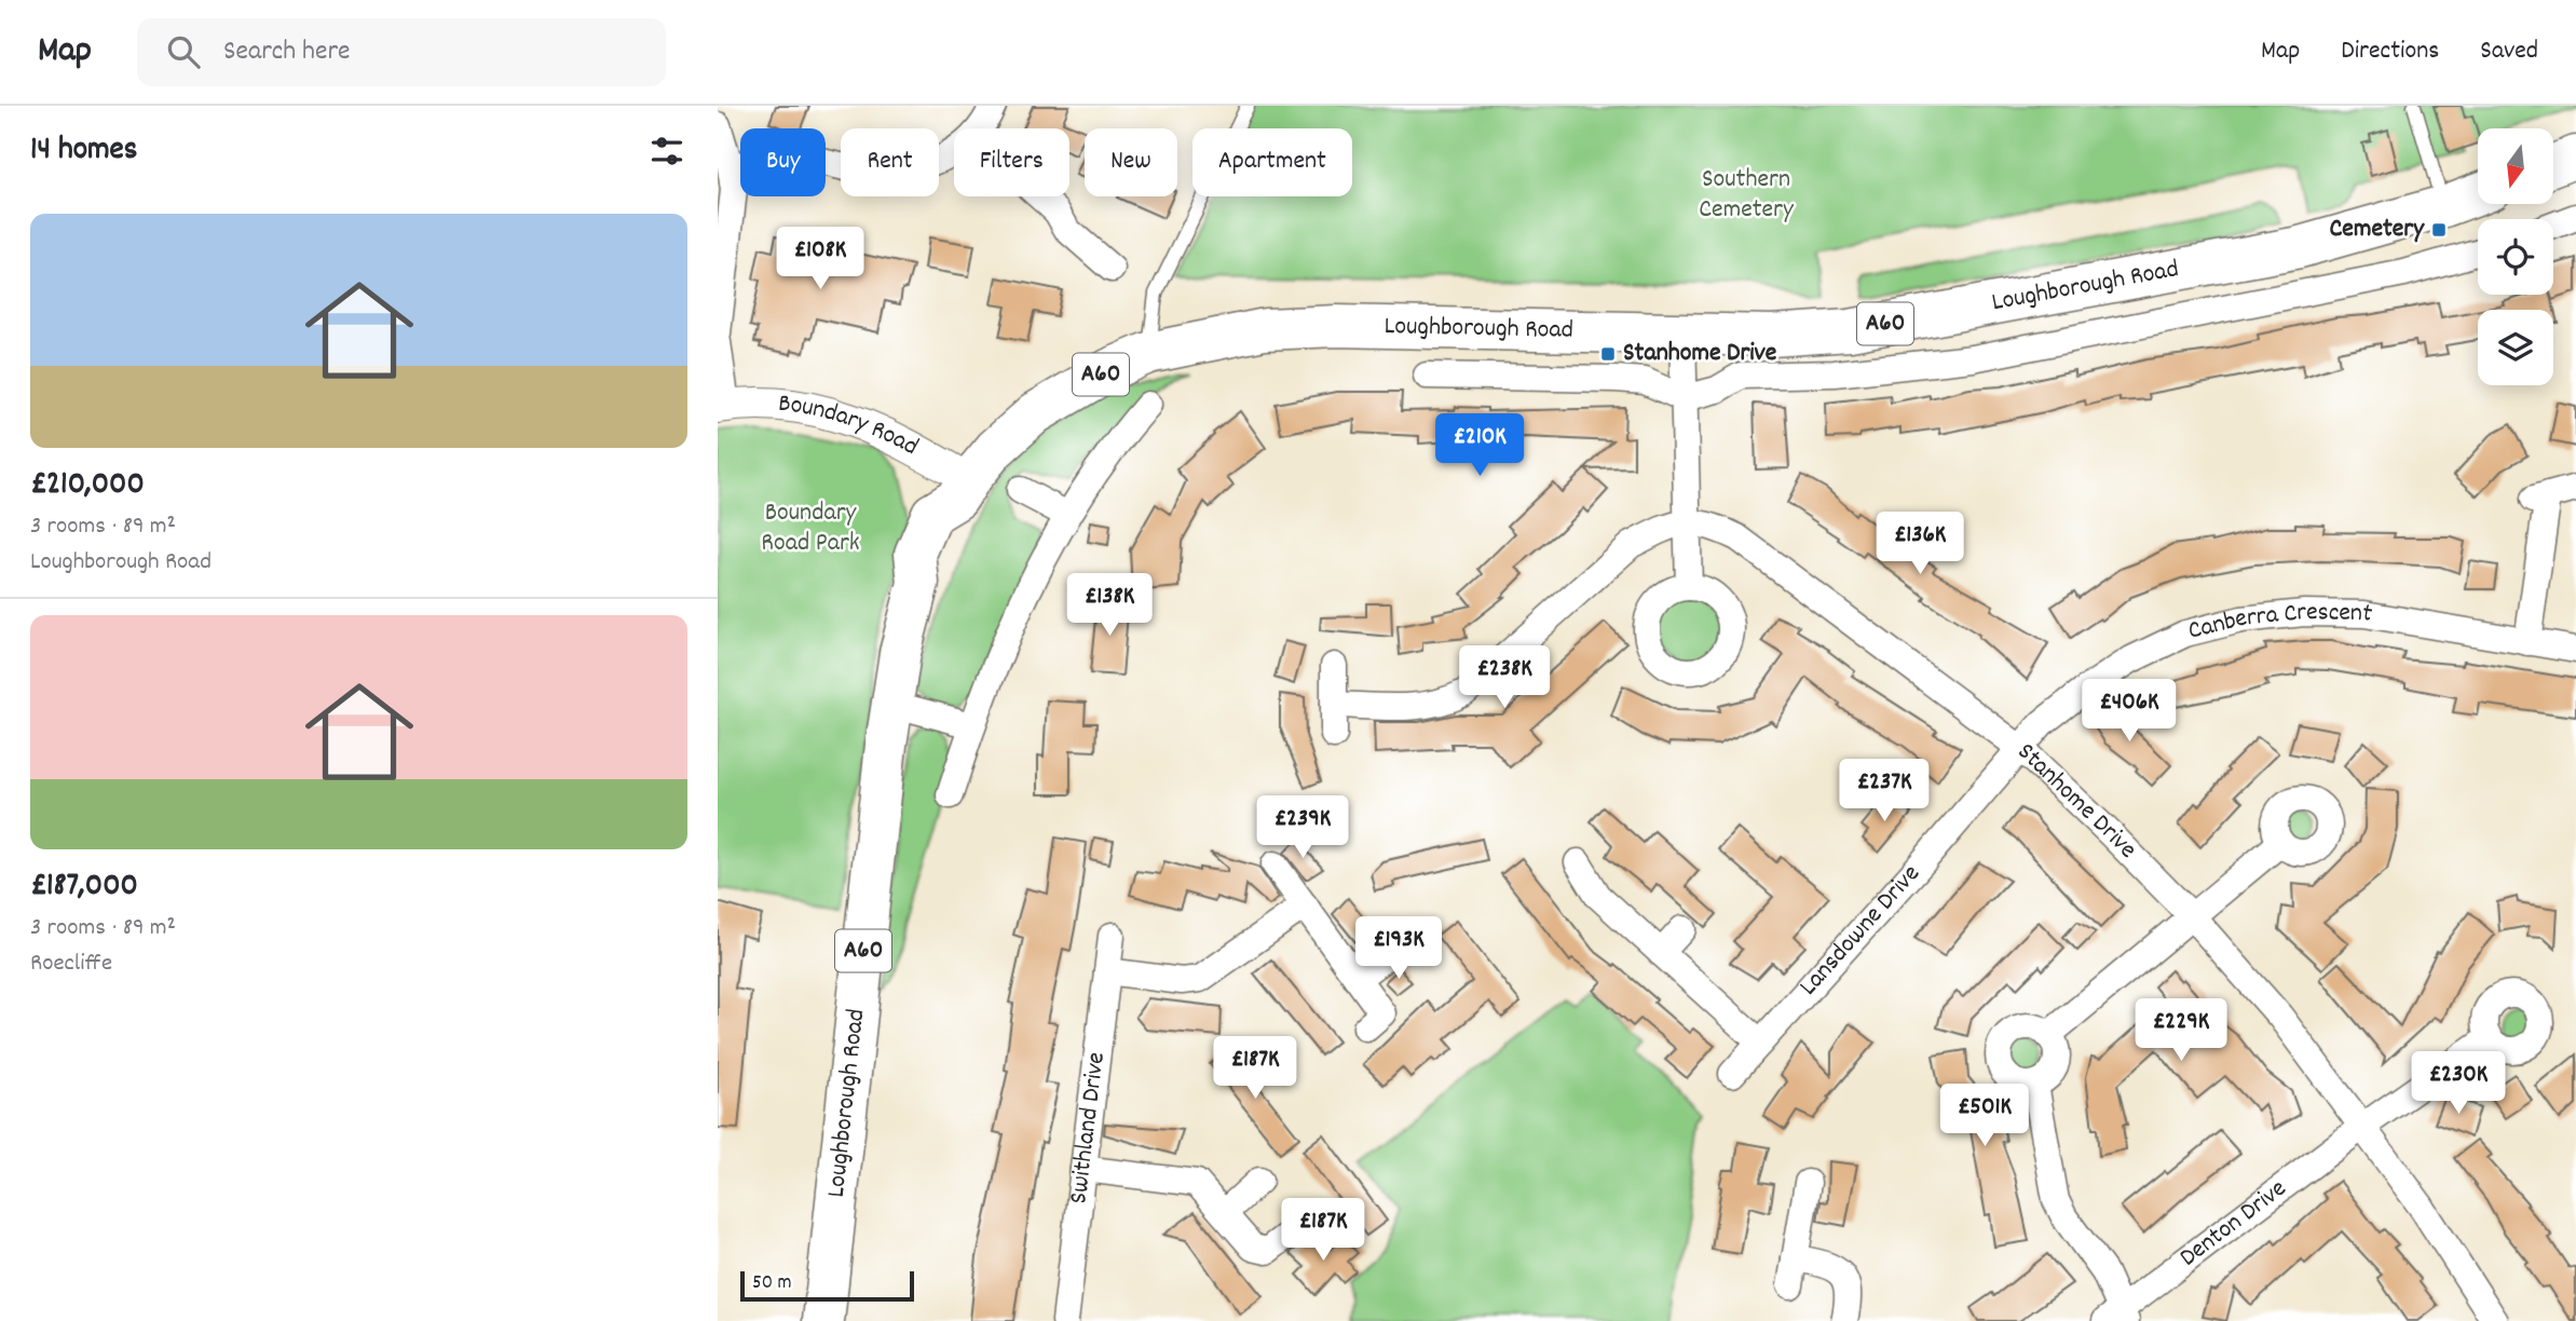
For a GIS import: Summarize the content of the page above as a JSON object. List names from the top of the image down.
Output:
{
  "streets": {
    "main road": ["Loughborough Road", "A60"],
    "street": [
      "Boundary Road",
      "Canberra Crescent",
      "Stanhome Drive",
      "Lansdowne Drive",
      "Swithland Drive",
      "Denton Drive"
    ]
  },
  "crossings": [
    ["Loughborough Road", "Boundary Road"],
    ["Canberra Crescent", "Stanhome Drive"],
    ["Canberra Crescent", "Lansdowne Drive"],
    ["Stanhome Drive", "Lansdowne Drive"],
    ["Stanhome Drive", "Denton Drive"]
  ],
  "parks": ["Southern Cemetery", "Boundary Road Park"],
  "places": {
    "transit": ["Cemetery", "Stanhome Drive"]
  },
  "scale_bar": "50 m",
  "north": "bottom",
  "page": {
    "header": "Map",
    "search": "Search here",
    "nav": ["Map", "Directions", "Saved"],
    "heading": "14 homes",
    "chip": [
      "Buy",
      "Rent",
      "Filters",
      "New",
      "Apartment"
    ],
    "list": [
      {
        "name": "£210,000",
        "note": "3 rooms · 89 m² · Loughborough Road"
      },
      {
        "name": "£187,000",
        "note": "3 rooms · 89 m² · Roecliffe"
      }
    ],
    "price": [
      "£108K",
      "£210K",
      "£136K",
      "£138K",
      "£238K",
      "£406K",
      "£237K",
      "£239K",
      "£193K",
      "£229K",
      "£187K",
      "£230K",
      "£501K",
      "£187K"
    ],
    "scale": "50 m"
  }
}
